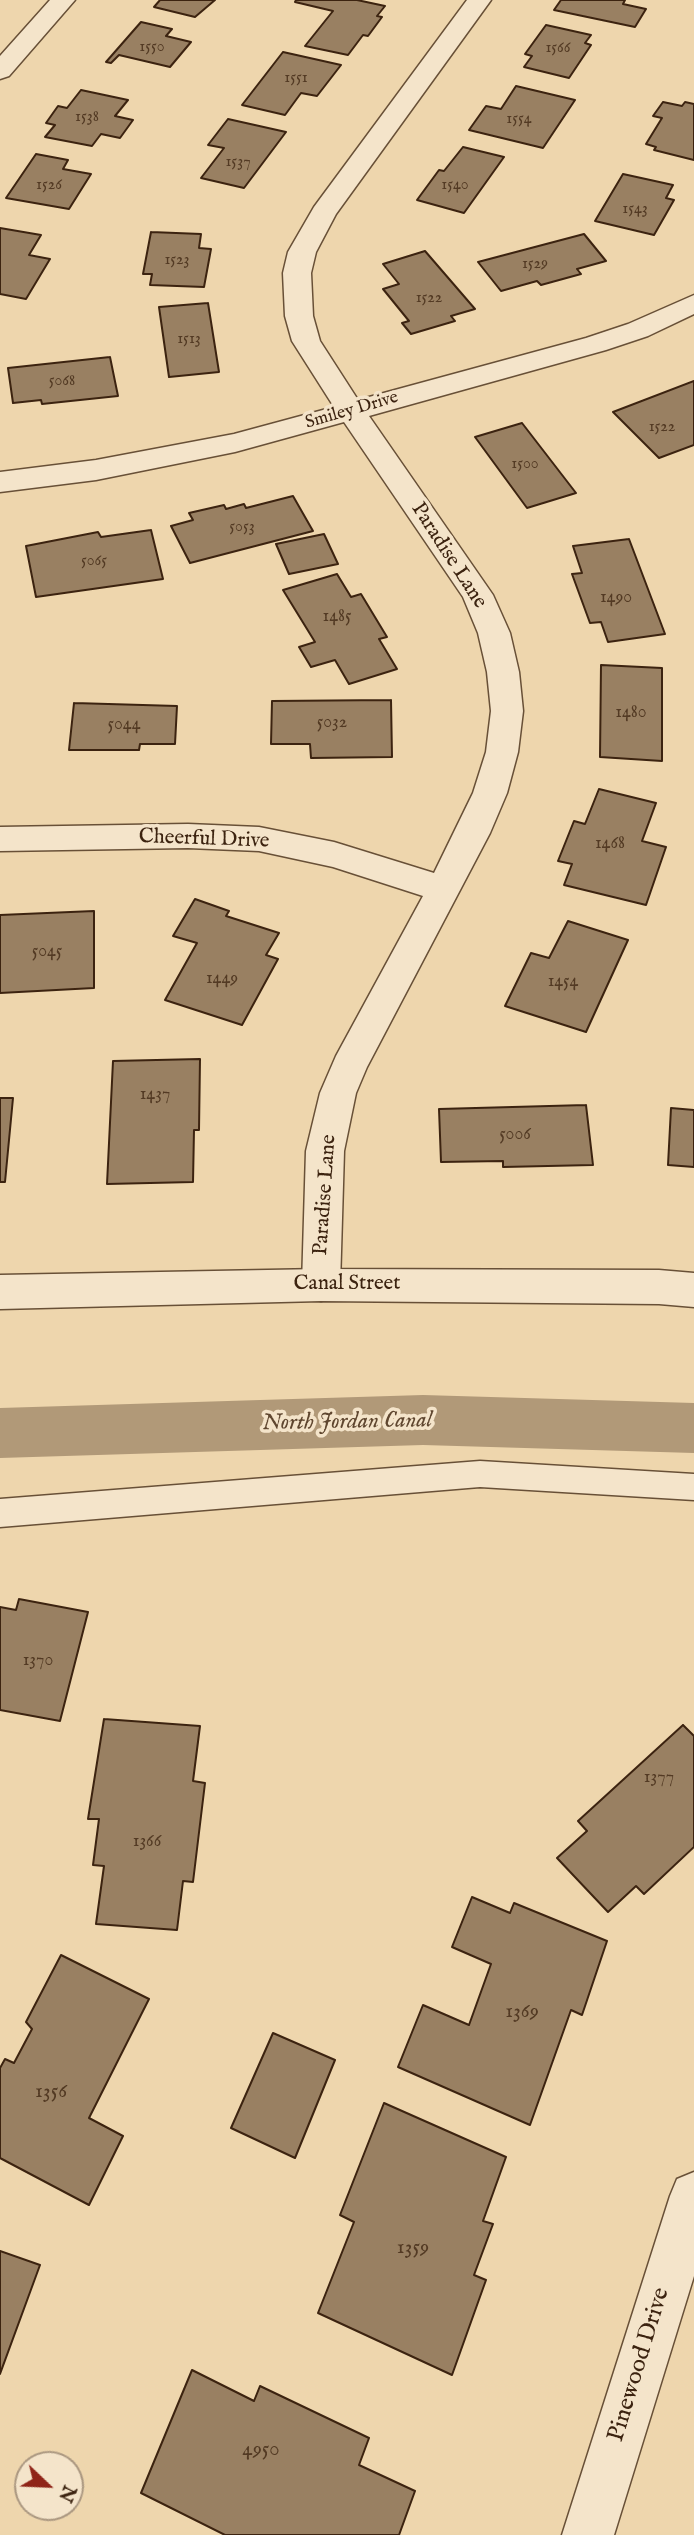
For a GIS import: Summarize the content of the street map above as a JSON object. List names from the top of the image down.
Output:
{
  "streets": {
    "street": [
      "Smiley Drive",
      "Paradise Lane",
      "Cheerful Drive",
      "Canal Street",
      "Pinewood Drive"
    ]
  },
  "crossings": [
    ["Smiley Drive", "Paradise Lane"],
    ["Paradise Lane", "Cheerful Drive"],
    ["Paradise Lane", "Canal Street"]
  ],
  "water": ["North Jordan Canal"],
  "house_numbers": [
    "1550",
    "1566",
    "1551",
    "1538",
    "1554",
    "1537",
    "1526",
    "1540",
    "1543",
    "1523",
    "1529",
    "1522",
    "1513",
    "5068",
    "1522",
    "1500",
    "5053",
    "5065",
    "1490",
    "1485",
    "1480",
    "5032",
    "5044",
    "1468",
    "5045",
    "1449",
    "1454",
    "1437",
    "5006",
    "1370",
    "1377",
    "1366",
    "1369",
    "1356",
    "1359",
    "4950"
  ],
  "north": "bottom right"
}
